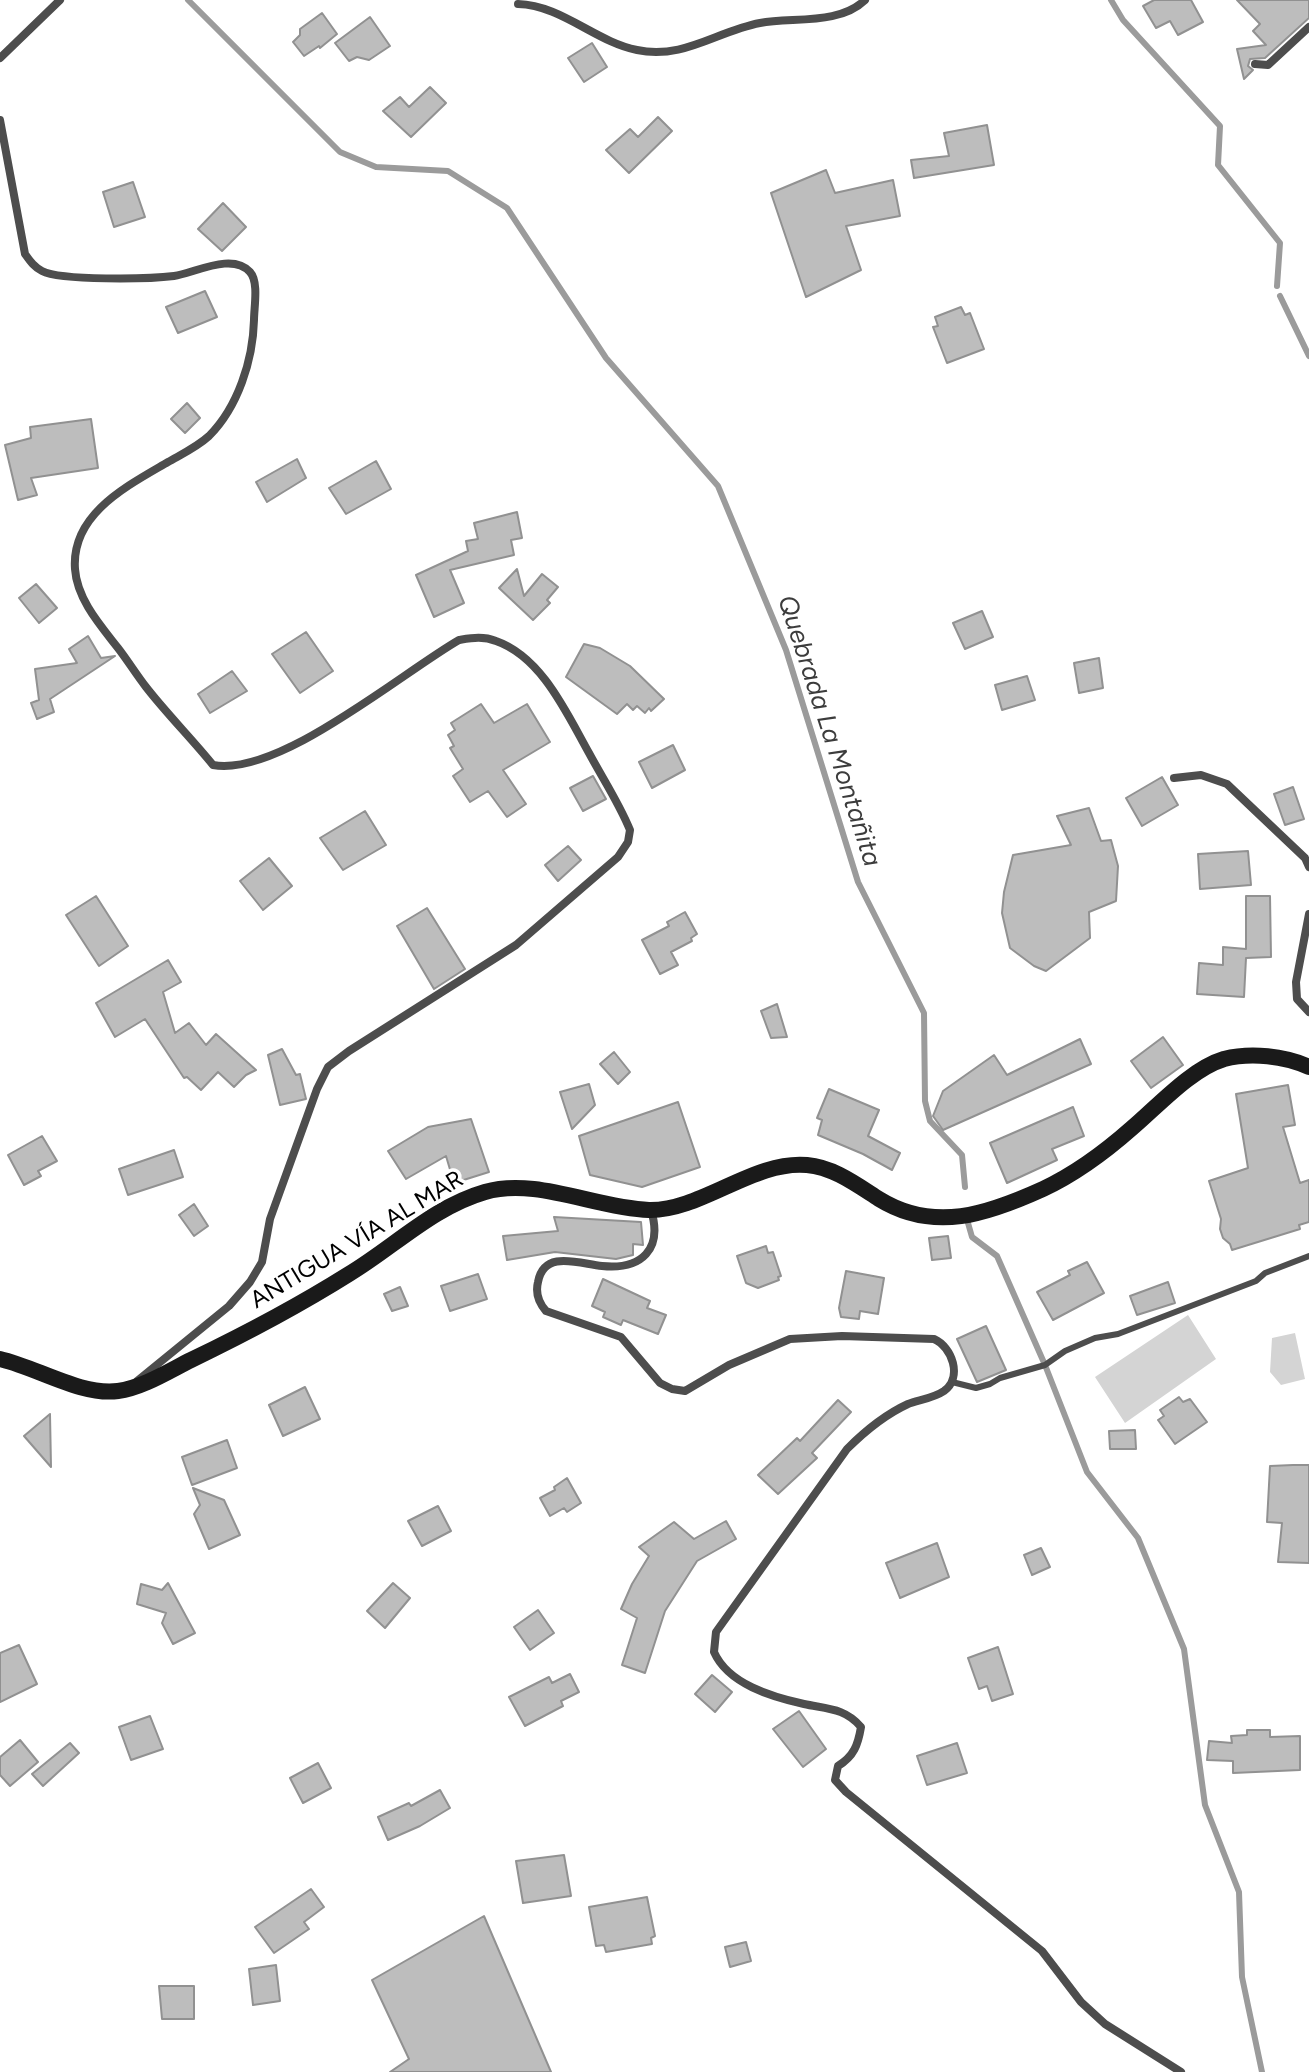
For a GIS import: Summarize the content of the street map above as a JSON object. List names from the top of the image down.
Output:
{
  "streets": {
    "main road": ["ANTIGUA VÍA AL MAR"]
  },
  "water": ["Quebrada La Montañita"]
}
